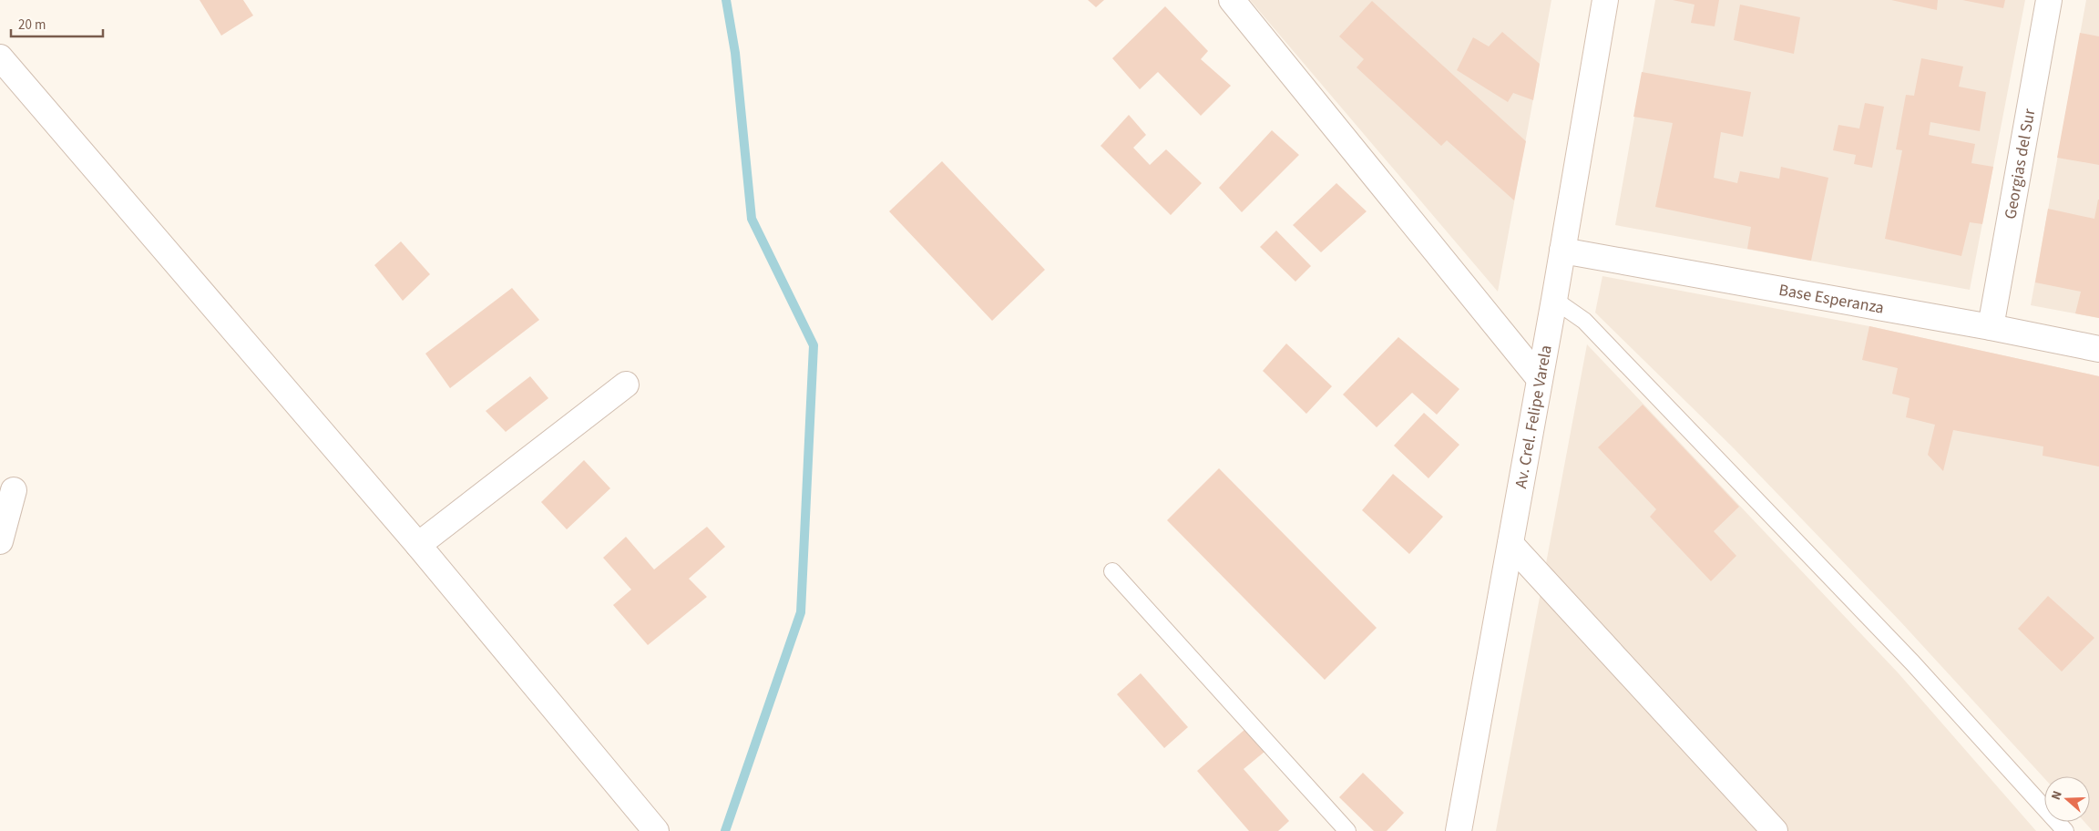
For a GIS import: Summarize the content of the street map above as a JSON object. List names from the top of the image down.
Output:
{
  "streets": {
    "street": ["Georgias del Sur", "Base Esperanza", "Av. Crel. Felipe Varela"]
  },
  "crossings": [
    ["Georgias del Sur", "Base Esperanza"],
    ["Base Esperanza", "Av. Crel. Felipe Varela"]
  ],
  "scale_bar": "20 m",
  "north": "left"
}
